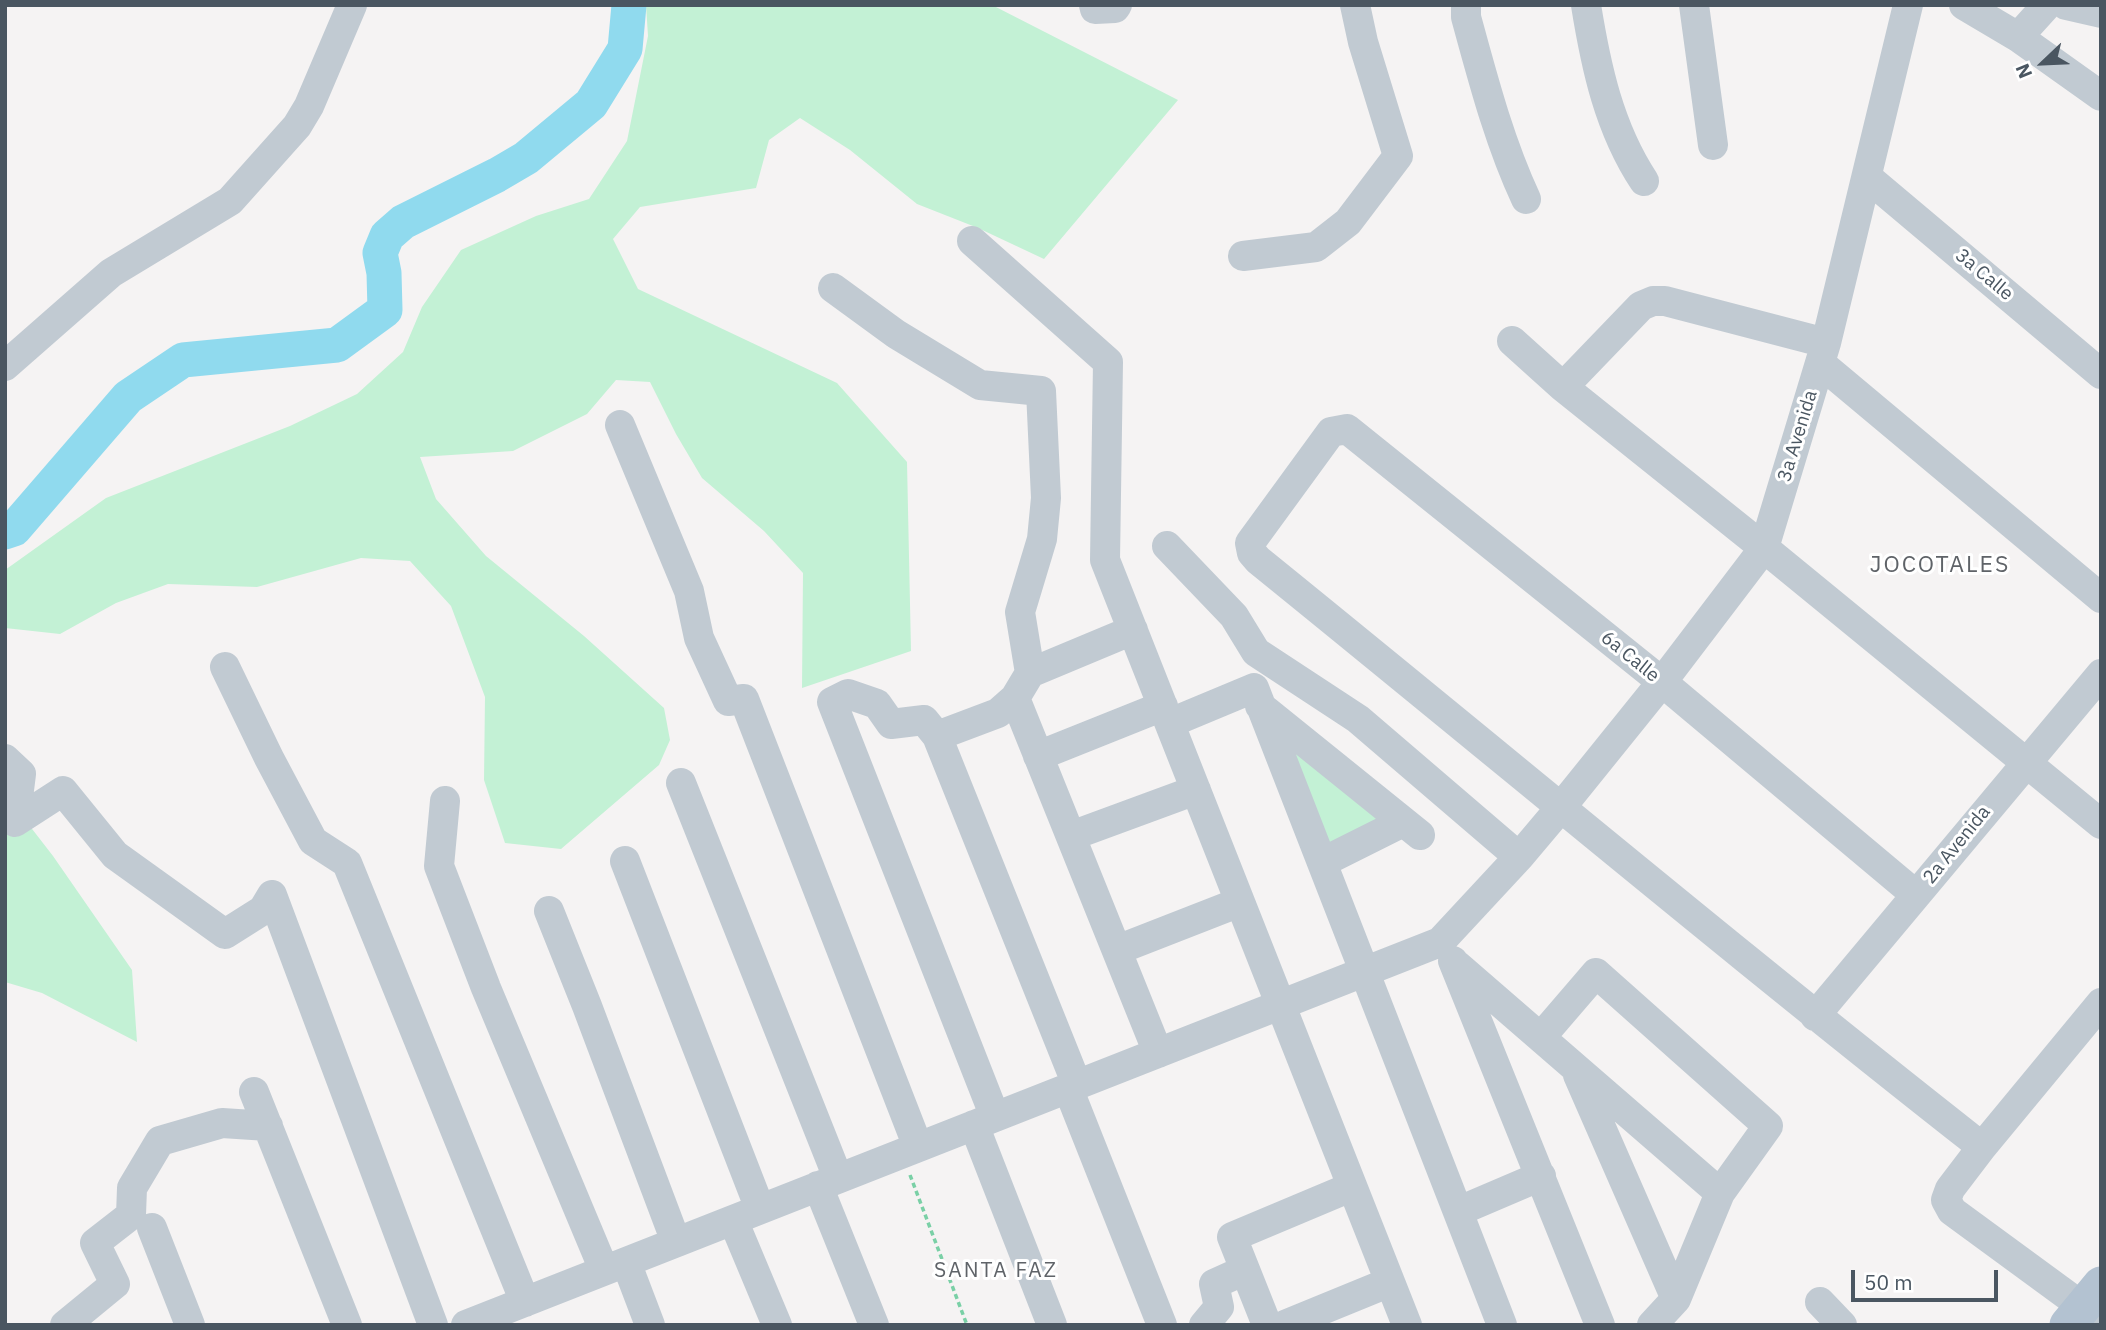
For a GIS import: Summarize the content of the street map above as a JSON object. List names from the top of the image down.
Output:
{
  "streets": {
    "street": [
      "3a Calle",
      "3a Avenida",
      "6a Calle",
      "2a Avenida"
    ]
  },
  "crossings": [
    ["3a Calle", "3a Avenida"],
    ["3a Avenida", "6a Calle"],
    ["6a Calle", "2a Avenida"]
  ],
  "districts": ["JOCOTALES", "SANTA FAZ"],
  "scale_bar": "50 m",
  "north": "bottom left"
}
